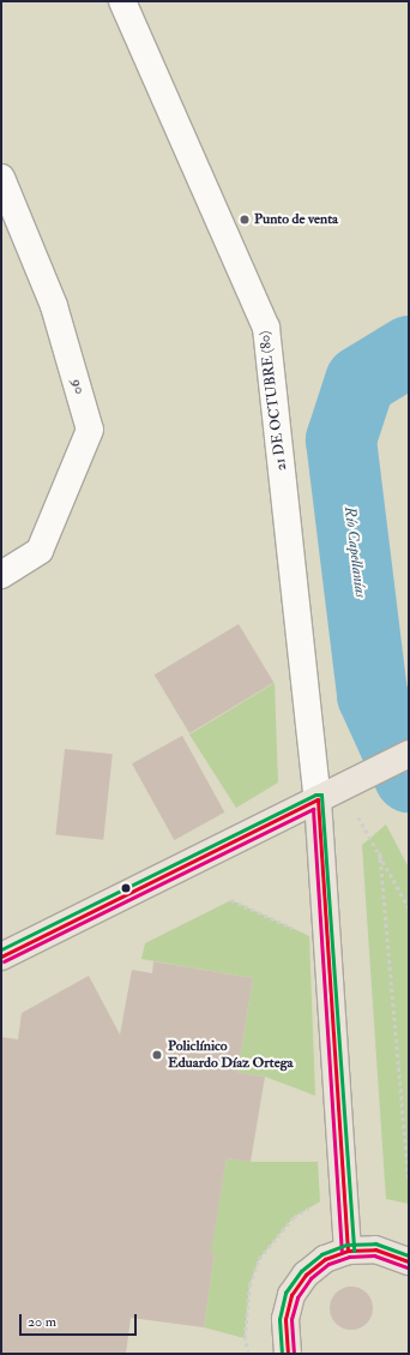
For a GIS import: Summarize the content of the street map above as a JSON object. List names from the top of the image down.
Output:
{
  "streets": {
    "street": ["90", "21 DE OCTUBRE (80)"]
  },
  "water": ["Río Capellanías"],
  "places": ["Punto de venta", "Policlínico Eduardo Díaz Ortega"],
  "scale_bar": "20 m"
}
